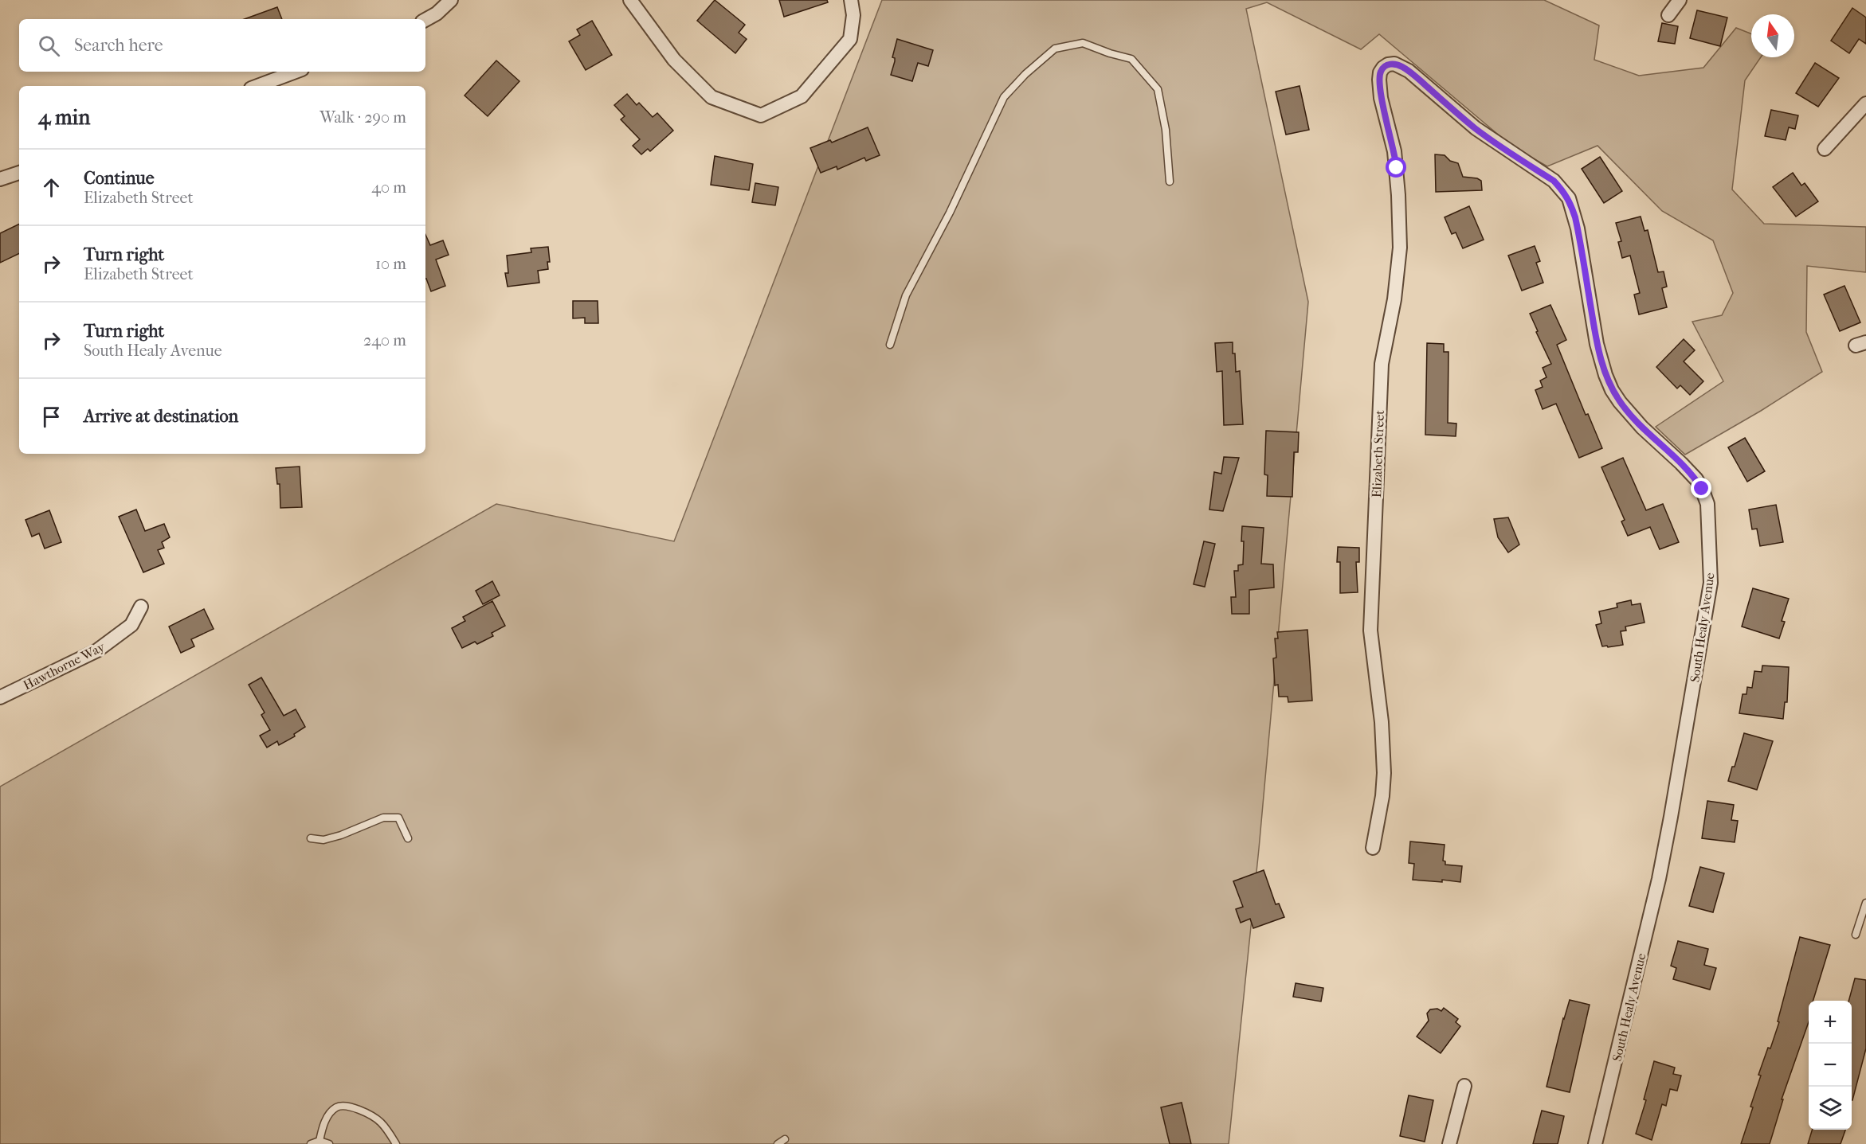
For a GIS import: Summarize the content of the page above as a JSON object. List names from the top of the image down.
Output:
{
  "streets": {
    "street": ["Elizabeth Street", "South Healy Avenue", "Hawthorne Way"]
  },
  "crossings": [
    ["Elizabeth Street", "South Healy Avenue"]
  ],
  "north": "top",
  "page": {
    "search": "Search here",
    "heading": ["4 min", "Walk · 290 m"],
    "list": [
      ["Continue", "Elizabeth Street", "40 m"],
      ["Turn right", "Elizabeth Street", "10 m"],
      ["Turn right", "South Healy Avenue", "240 m"],
      "Arrive at destination"
    ],
    "map_buttons": ["+", "−"]
  }
}
